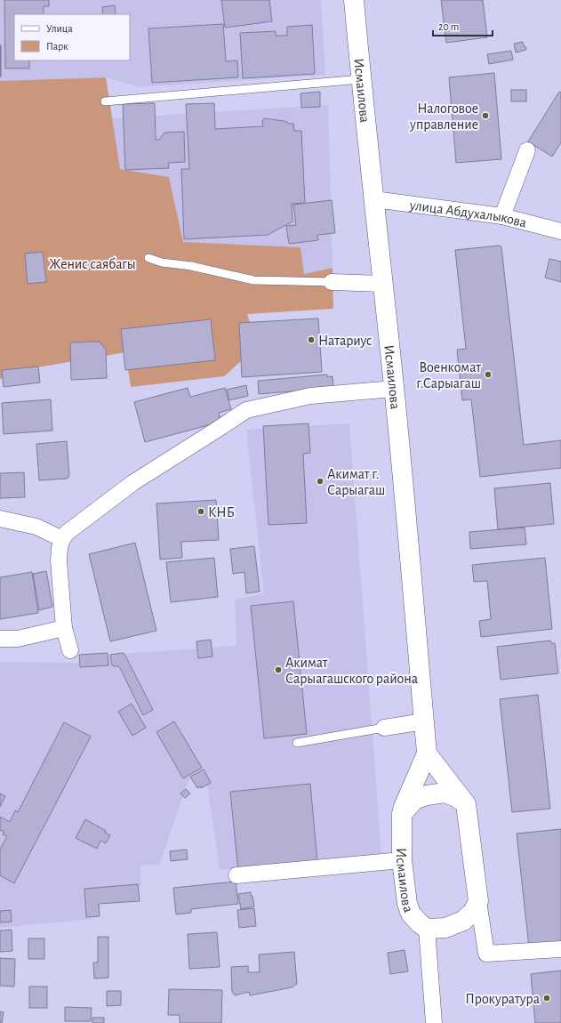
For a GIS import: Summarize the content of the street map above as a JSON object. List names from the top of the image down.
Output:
{
  "streets": {
    "street": ["Исмаилова", "улица Абдухалыкова"]
  },
  "crossings": [
    ["Исмаилова", "улица Абдухалыкова"]
  ],
  "parks": ["Женис саябагы"],
  "places": [
    "Налоговое управление",
    "Натариус",
    "Военкомат г.Сарыагаш",
    "Акимат г. Сарыагаш",
    "КНБ",
    "Акимат Сарыагашского района",
    "Прокуратура"
  ],
  "legend": ["Улица", "Парк"],
  "scale_bar": "20 m"
}
